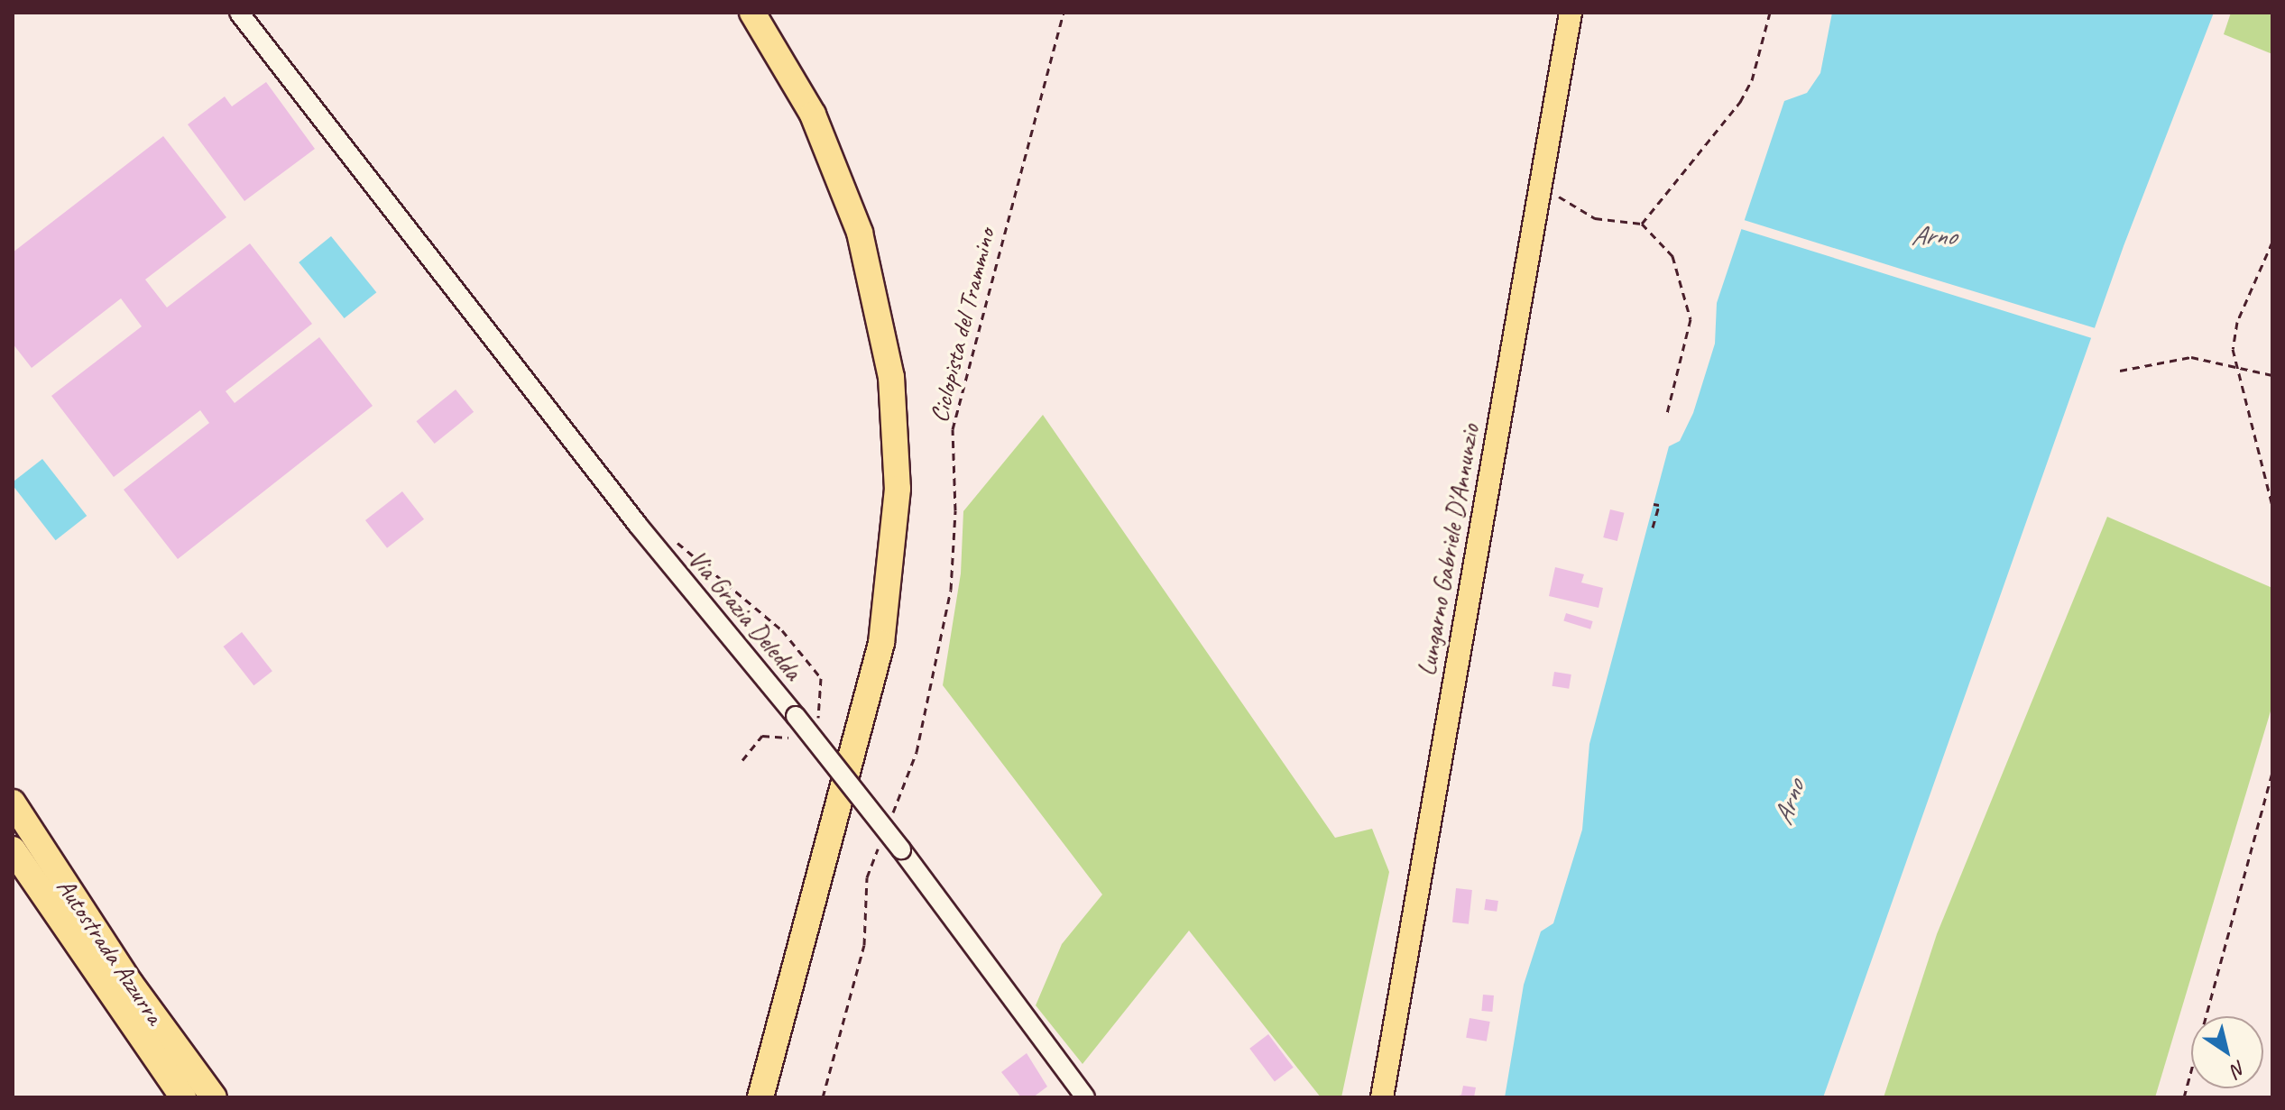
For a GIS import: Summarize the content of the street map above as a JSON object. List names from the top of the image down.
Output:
{
  "streets": {
    "highway": ["Autostrada Azzurra"],
    "main road": ["Lungarno Gabriele D'Annunzio"],
    "street": ["Via Grazia Deledda"],
    "path": ["Ciclopista del Trammino"]
  },
  "water": ["Arno"],
  "north": "bottom right"
}
